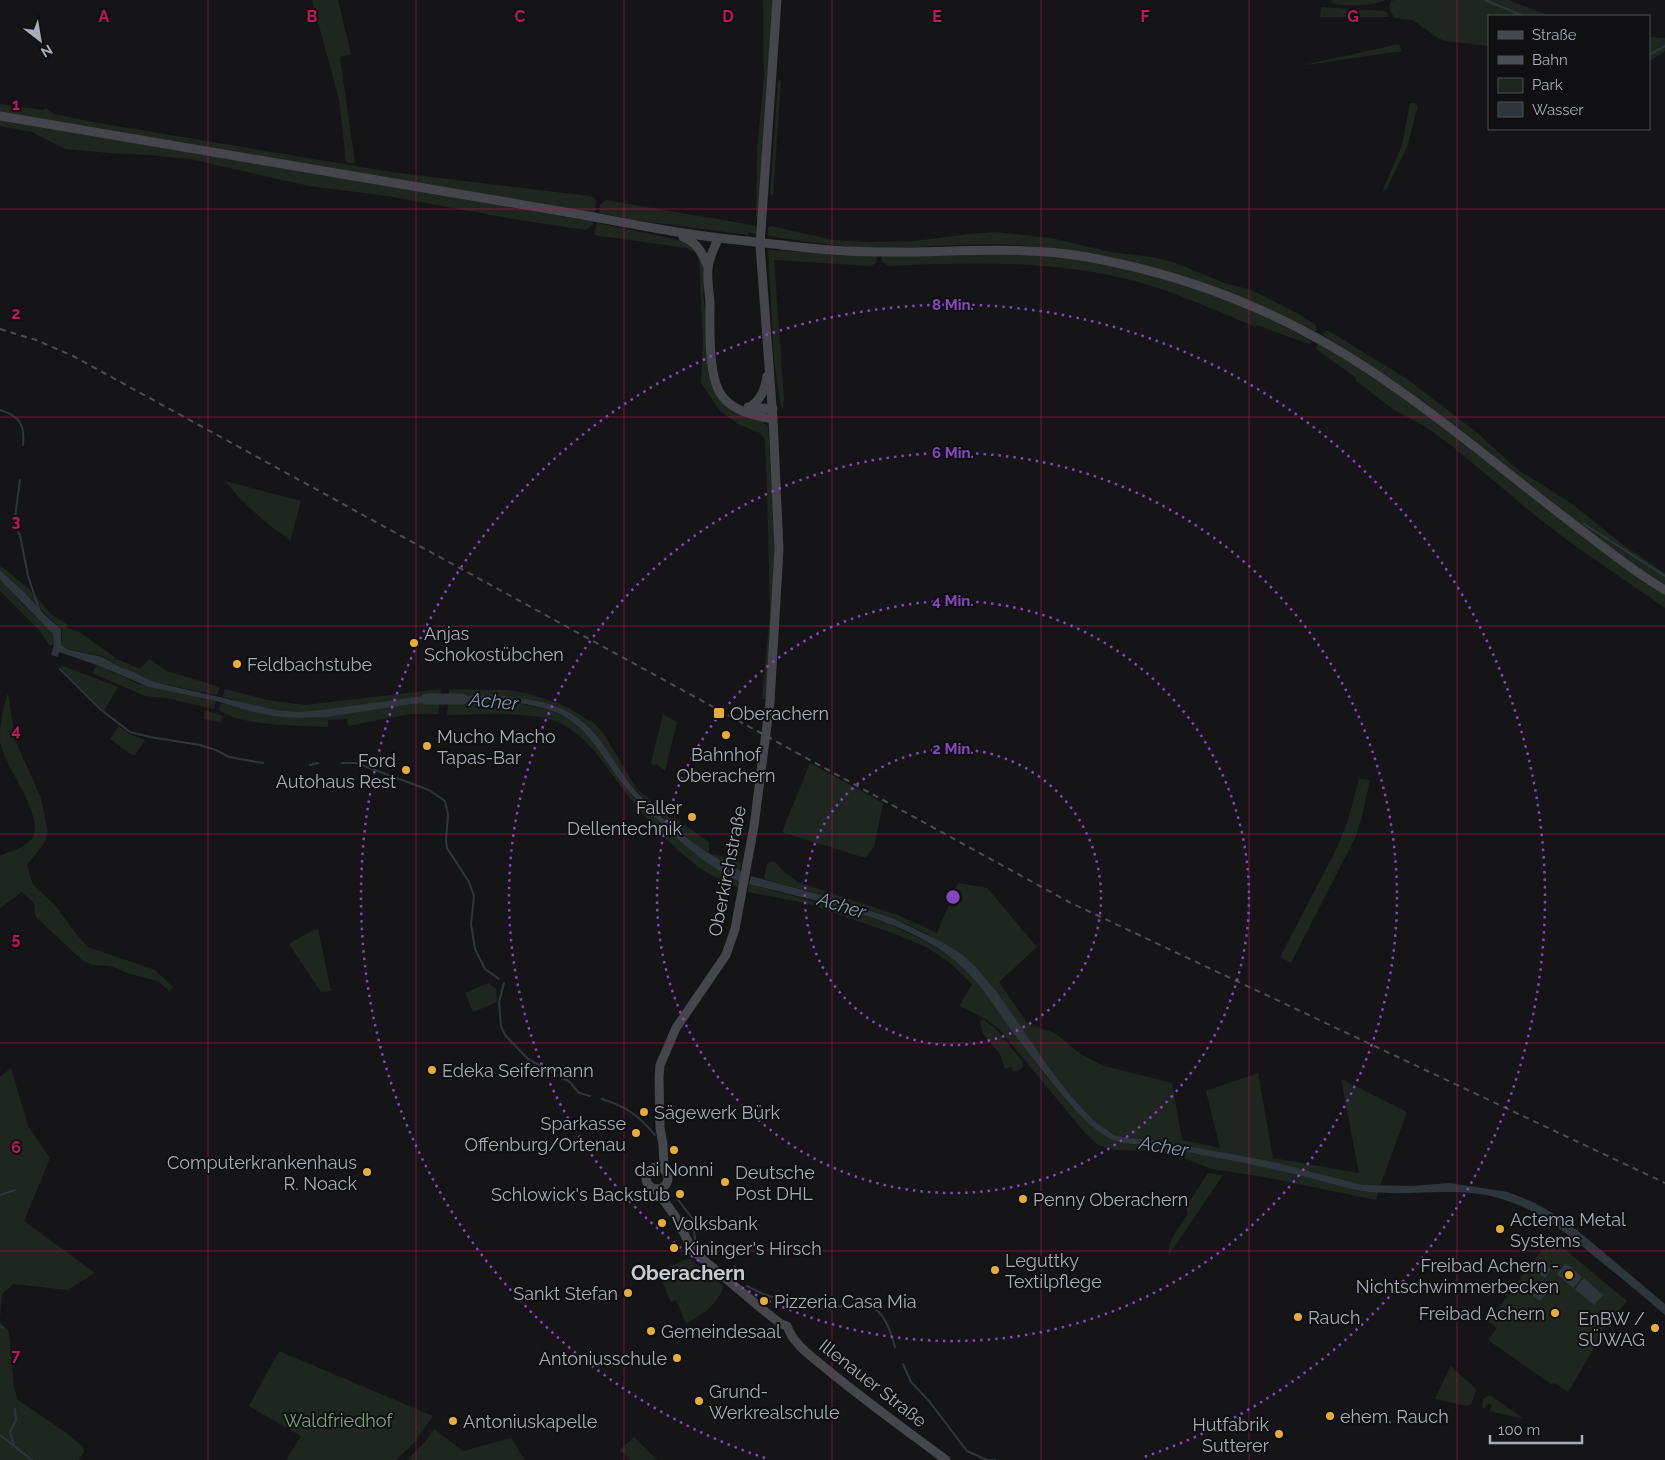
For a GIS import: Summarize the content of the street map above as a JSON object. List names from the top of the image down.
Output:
{
  "streets": {
    "main road": ["Oberkirchstraße", "Illenauer Straße"]
  },
  "crossings": [
    ["Oberkirchstraße", "Illenauer Straße"]
  ],
  "districts": ["Oberachern"],
  "water": ["Acher"],
  "parks": ["Waldfriedhof"],
  "places": {
    "other": [
      "Anjas Schokostübchen",
      "Feldbachstube",
      "Bahnhof Oberachern",
      "Mucho Macho Tapas-Bar",
      "Ford Autohaus Rest",
      "Faller Dellentechnik",
      "Edeka Seifermann",
      "Sägewerk Bürk",
      "Sparkasse Offenburg/Ortenau",
      "dai Nonni",
      "Computerkrankenhaus R. Noack",
      "Deutsche Post DHL",
      "Schlowick's Backstub",
      "Penny Oberachern",
      "Volksbank",
      "Actema Metal Systems",
      "Kininger's Hirsch",
      "Leguttky Textilpflege",
      "Freibad Achern - Nichtschwimmerbecken",
      "Sankt Stefan",
      "Pizzeria Casa Mia",
      "Freibad Achern",
      "Rauch",
      "EnBW / SÜWAG",
      "Gemeindesaal",
      "Antoniusschule",
      "Grund- Werkrealschule",
      "ehem. Rauch",
      "Antoniuskapelle",
      "Hutfabrik Sutterer"
    ],
    "transit": ["Oberachern"]
  },
  "legend": [
    "Straße",
    "Bahn",
    "Park",
    "Wasser"
  ],
  "scale_bar": "100 m",
  "north": "bottom right",
  "grid": {
    "columns": [
      "A",
      "B",
      "C",
      "D",
      "E",
      "F",
      "G"
    ],
    "rows": [
      "1",
      "2",
      "3",
      "4",
      "5",
      "6",
      "7"
    ]
  },
  "rings": [
    "8 Min.",
    "6 Min.",
    "4 Min.",
    "2 Min."
  ]
}
